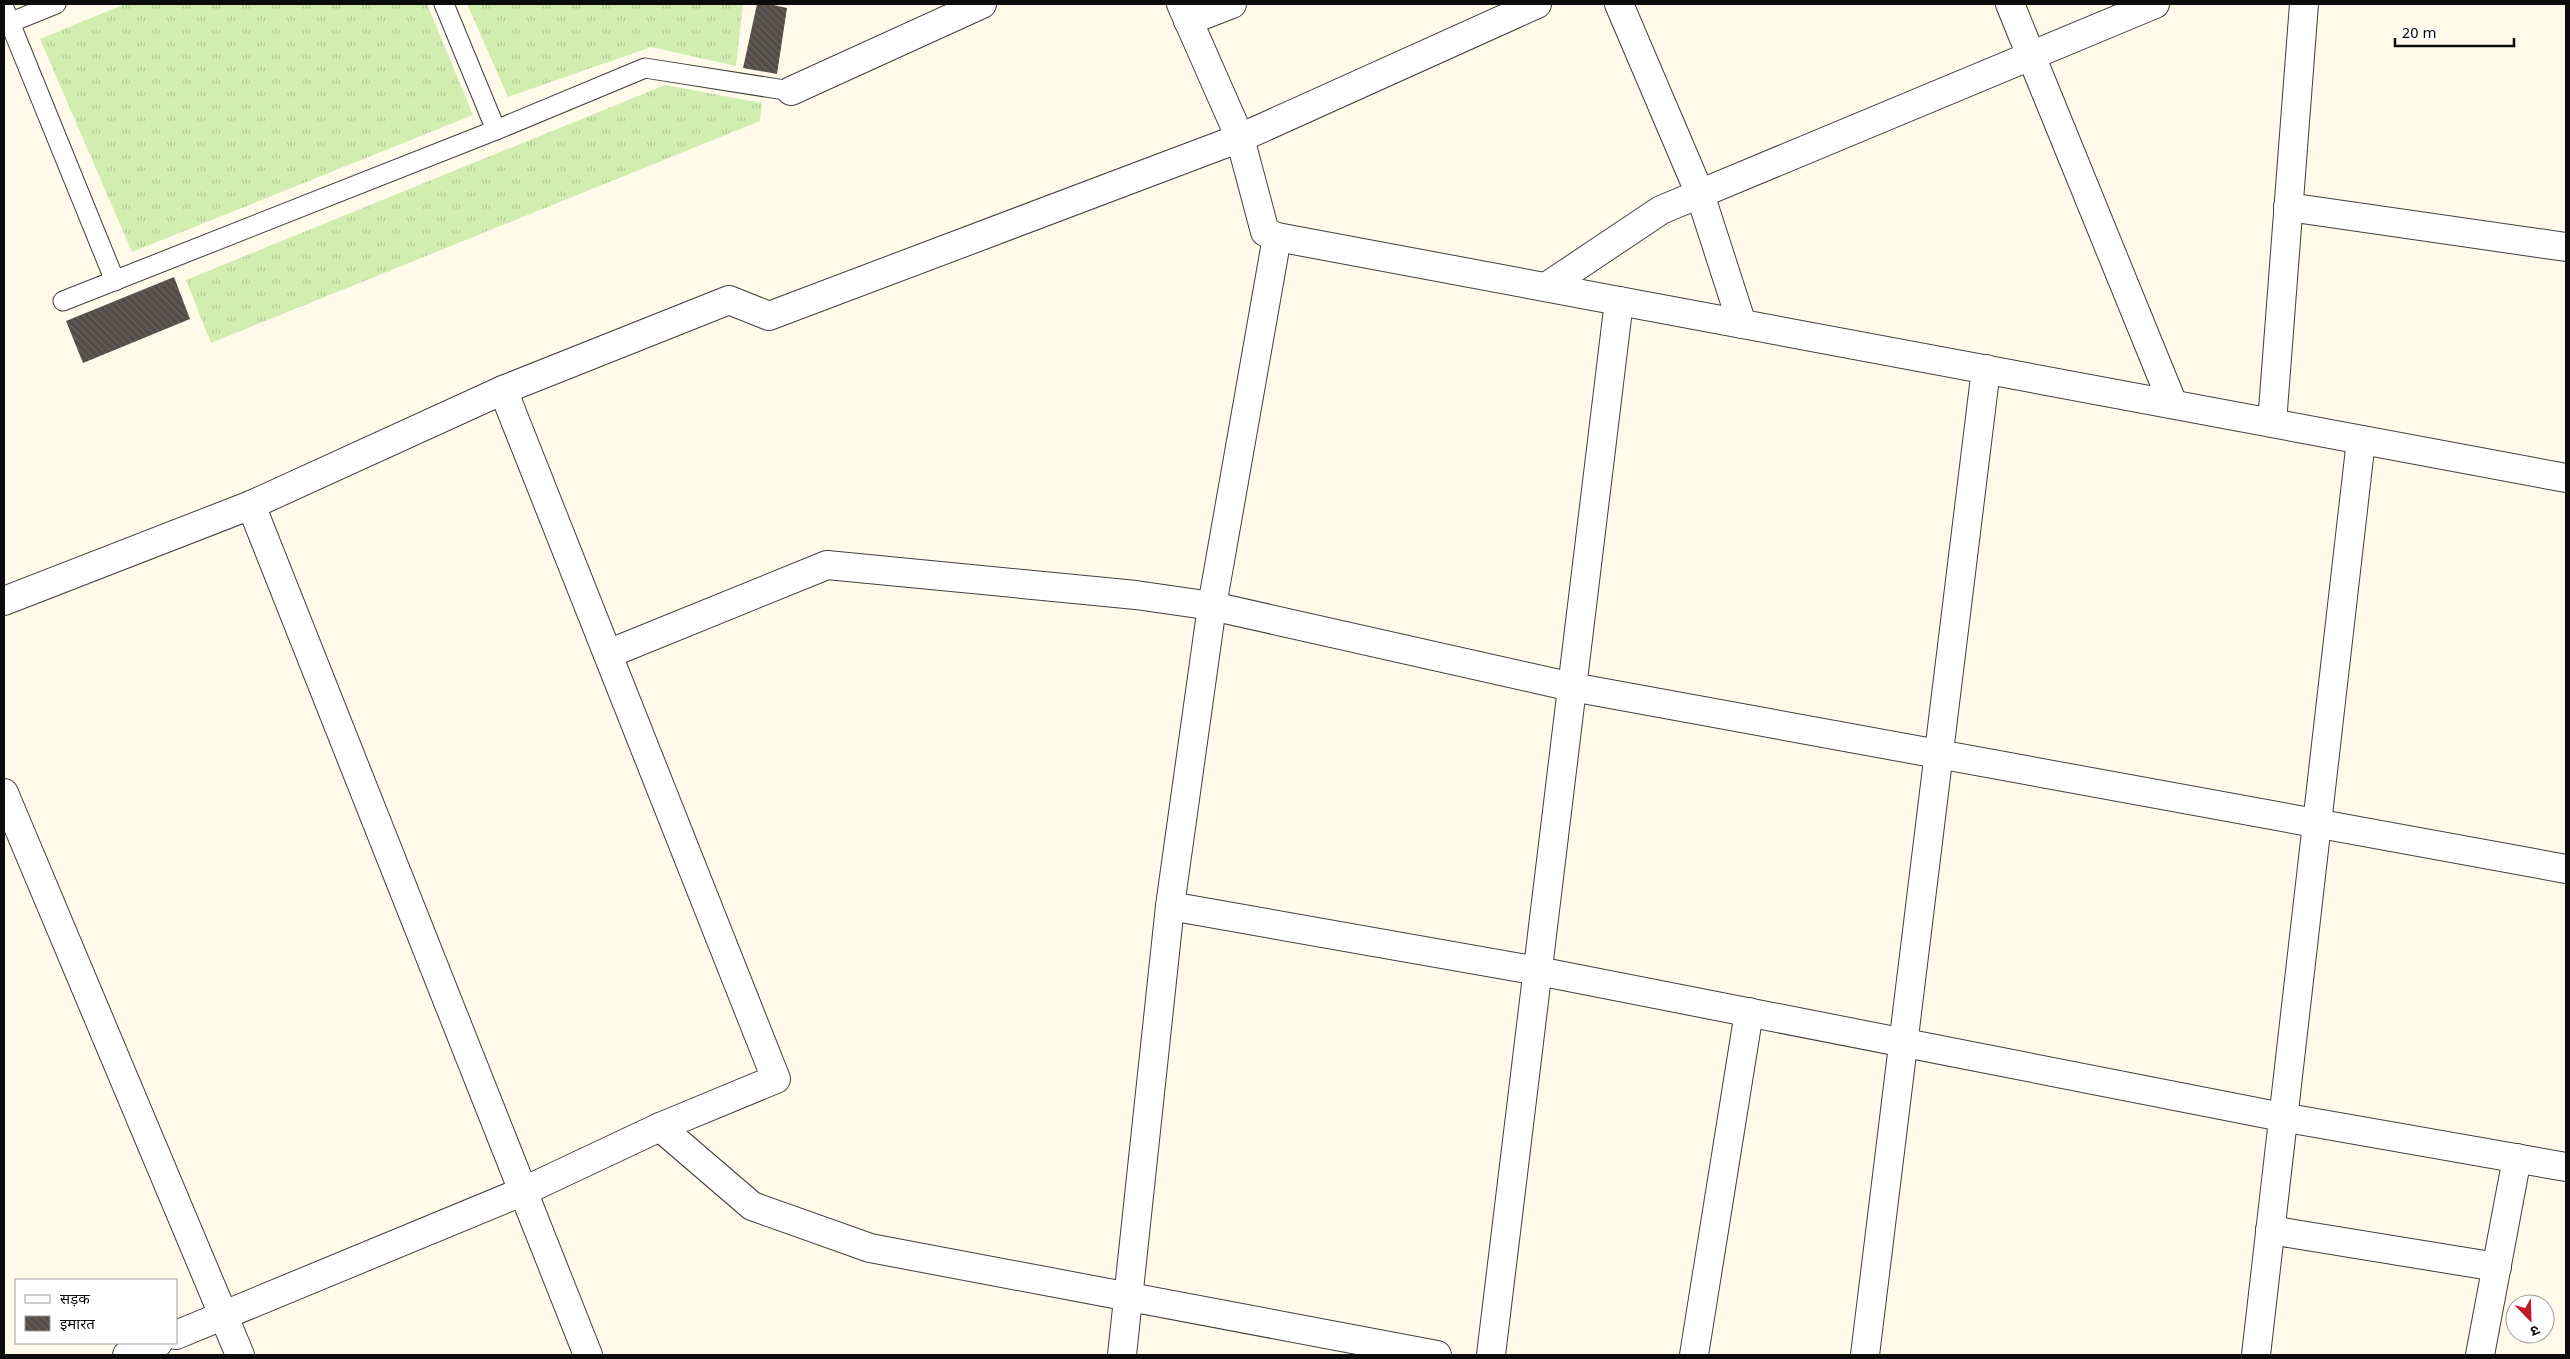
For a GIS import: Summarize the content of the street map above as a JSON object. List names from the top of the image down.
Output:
{
  "legend": ["सड़क", "इमारत"],
  "scale_bar": "20 m",
  "north": "bottom right"
}
